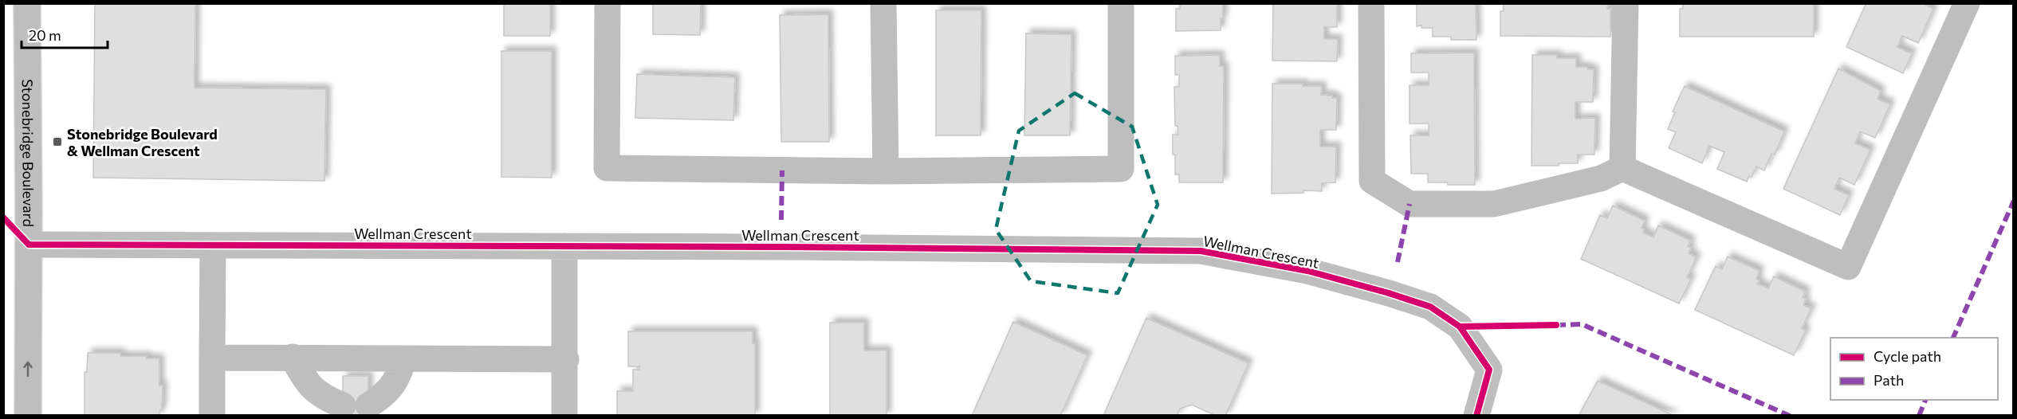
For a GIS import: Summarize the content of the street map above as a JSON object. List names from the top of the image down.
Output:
{
  "streets": {
    "street": ["Stonebridge Boulevard", "Wellman Crescent"]
  },
  "crossings": [
    ["Stonebridge Boulevard", "Wellman Crescent"]
  ],
  "places": {
    "transit": ["Stonebridge Boulevard & Wellman Crescent"]
  },
  "legend": ["Cycle path", "Path"],
  "scale_bar": "20 m"
}
